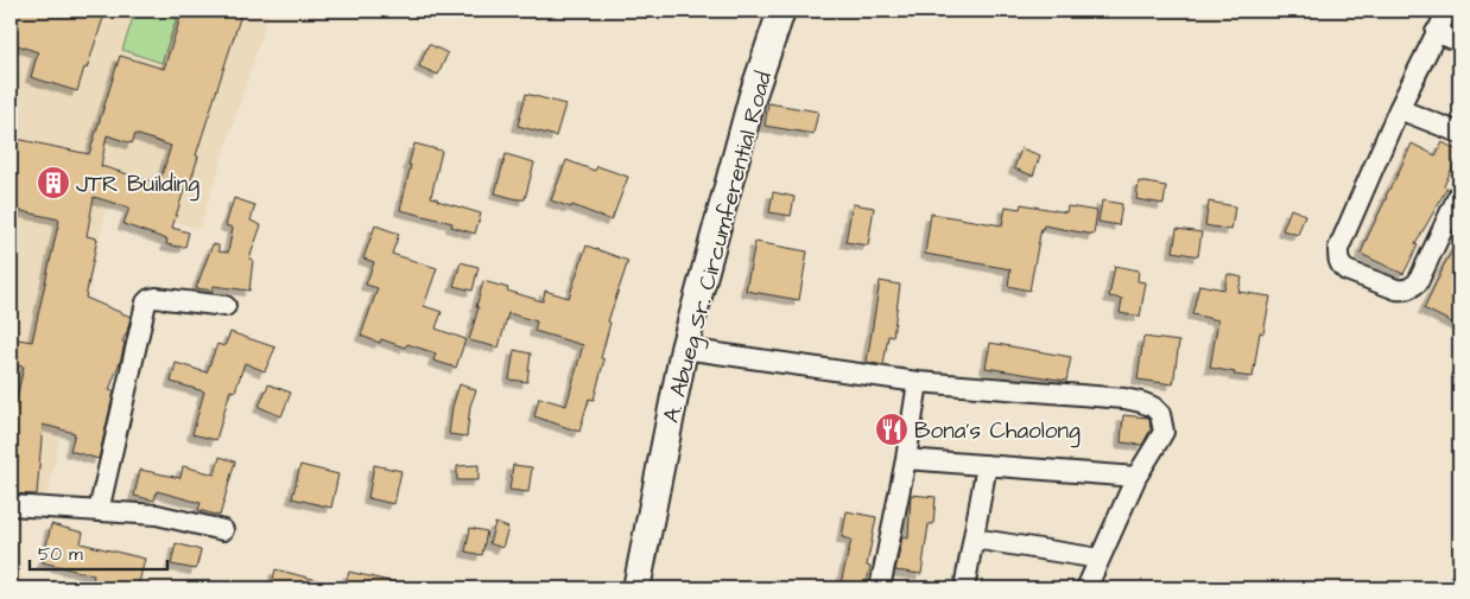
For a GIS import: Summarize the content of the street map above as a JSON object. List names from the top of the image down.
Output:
{
  "streets": {
    "street": ["A. Abueg Sr. Circumferential Road"]
  },
  "places": {
    "building": ["JTR Building"],
    "restaurant": ["Bona’s Chaolong"]
  },
  "scale_bar": "50 m"
}
